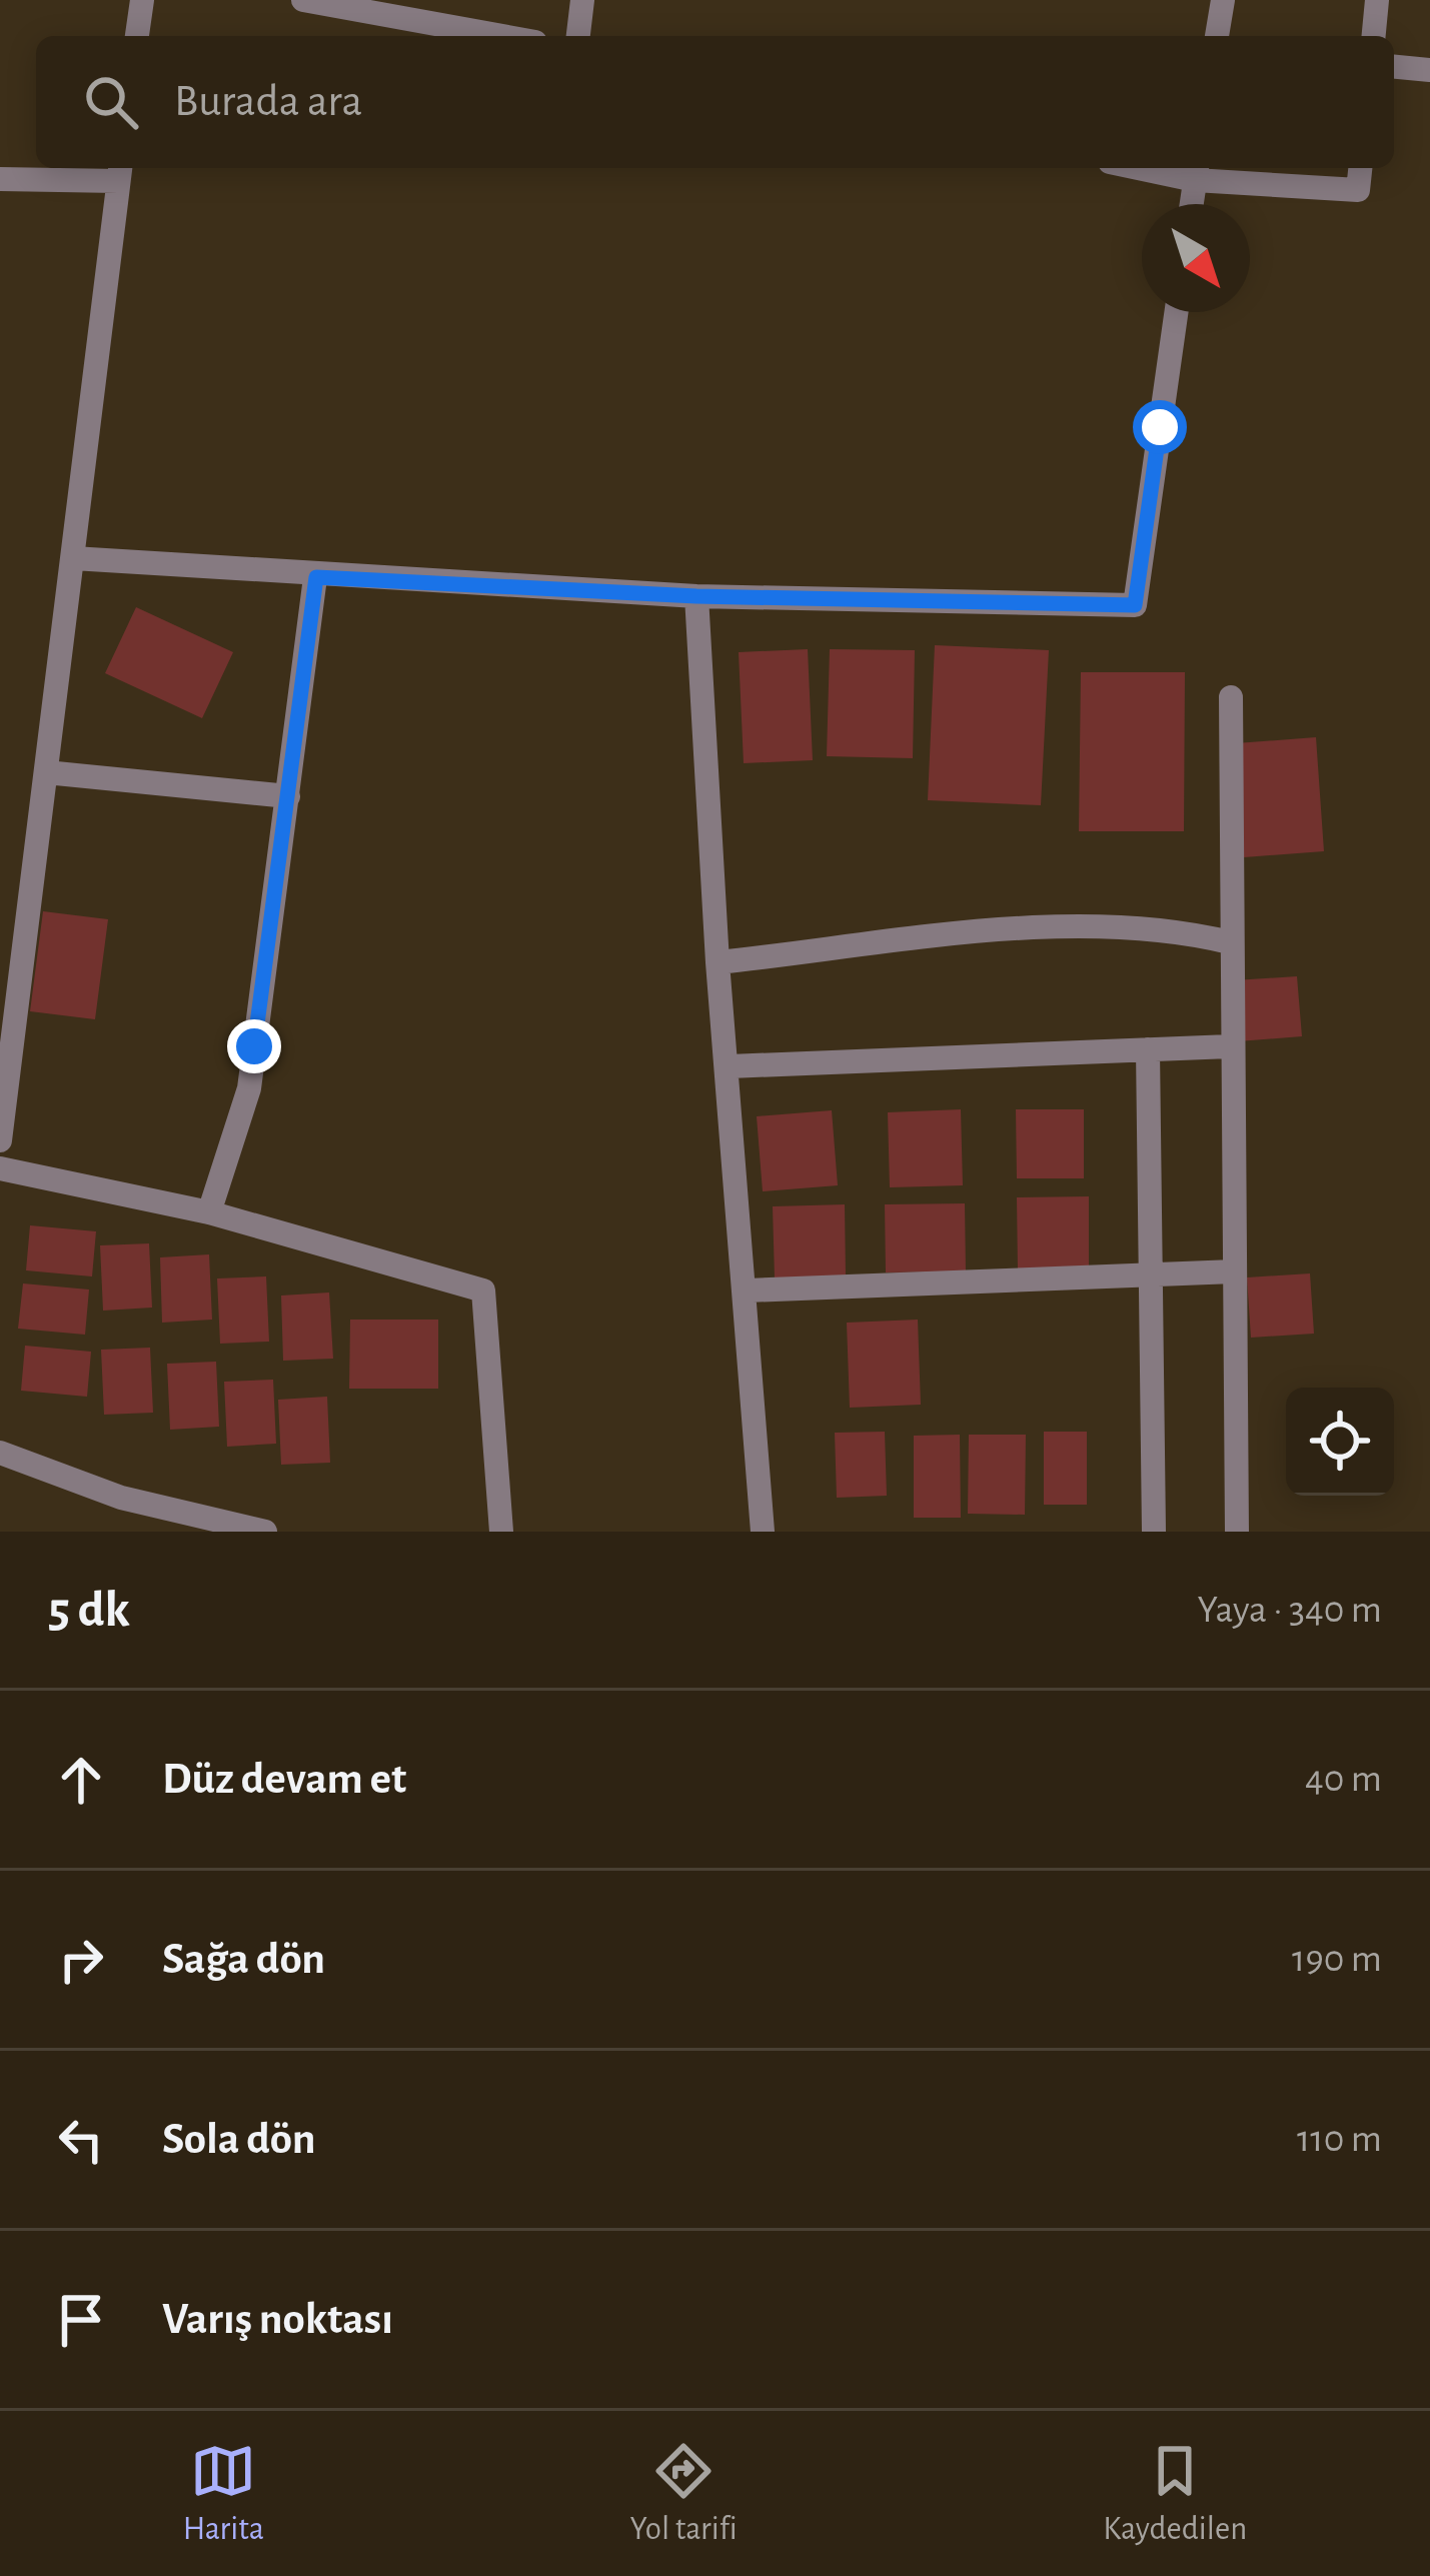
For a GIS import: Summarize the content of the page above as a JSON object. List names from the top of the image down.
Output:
{
  "north": "bottom right",
  "page": {
    "search": "Burada ara",
    "heading": ["5 dk", "Yaya · 340 m"],
    "list": [
      ["Düz devam et", "40 m"],
      ["Sağa dön", "190 m"],
      ["Sola dön", "110 m"],
      "Varış noktası"
    ],
    "nav": ["Harita", "Yol tarifi", "Kaydedilen"]
  }
}
